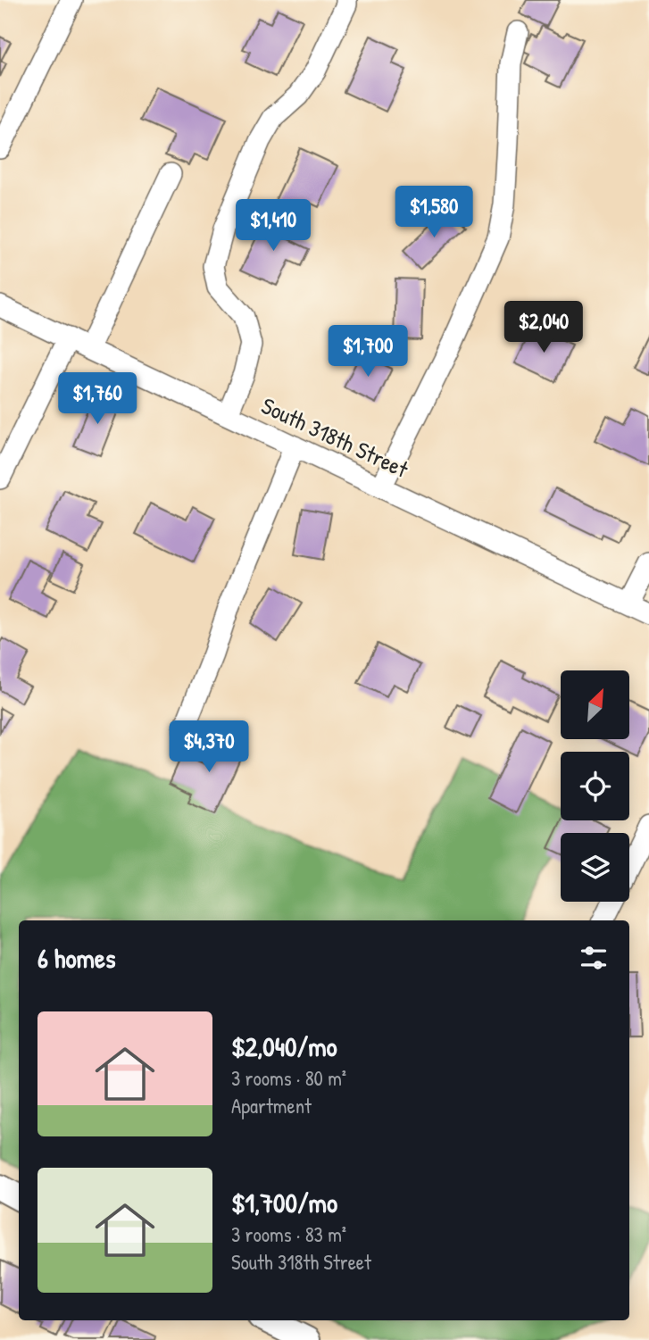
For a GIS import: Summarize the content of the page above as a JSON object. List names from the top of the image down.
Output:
{
  "streets": {
    "street": ["South 318th Street"]
  },
  "north": "top right",
  "page": {
    "price": [
      "$1,580",
      "$1,410",
      "$2,040",
      "$1,700",
      "$1,760",
      "$4,370"
    ],
    "heading": "6 homes",
    "list": [
      {
        "name": "$2,040/mo",
        "note": "3 rooms · 80 m² · Apartment"
      },
      {
        "name": "$1,700/mo",
        "note": "3 rooms · 83 m² · South 318th Street"
      }
    ]
  }
}
